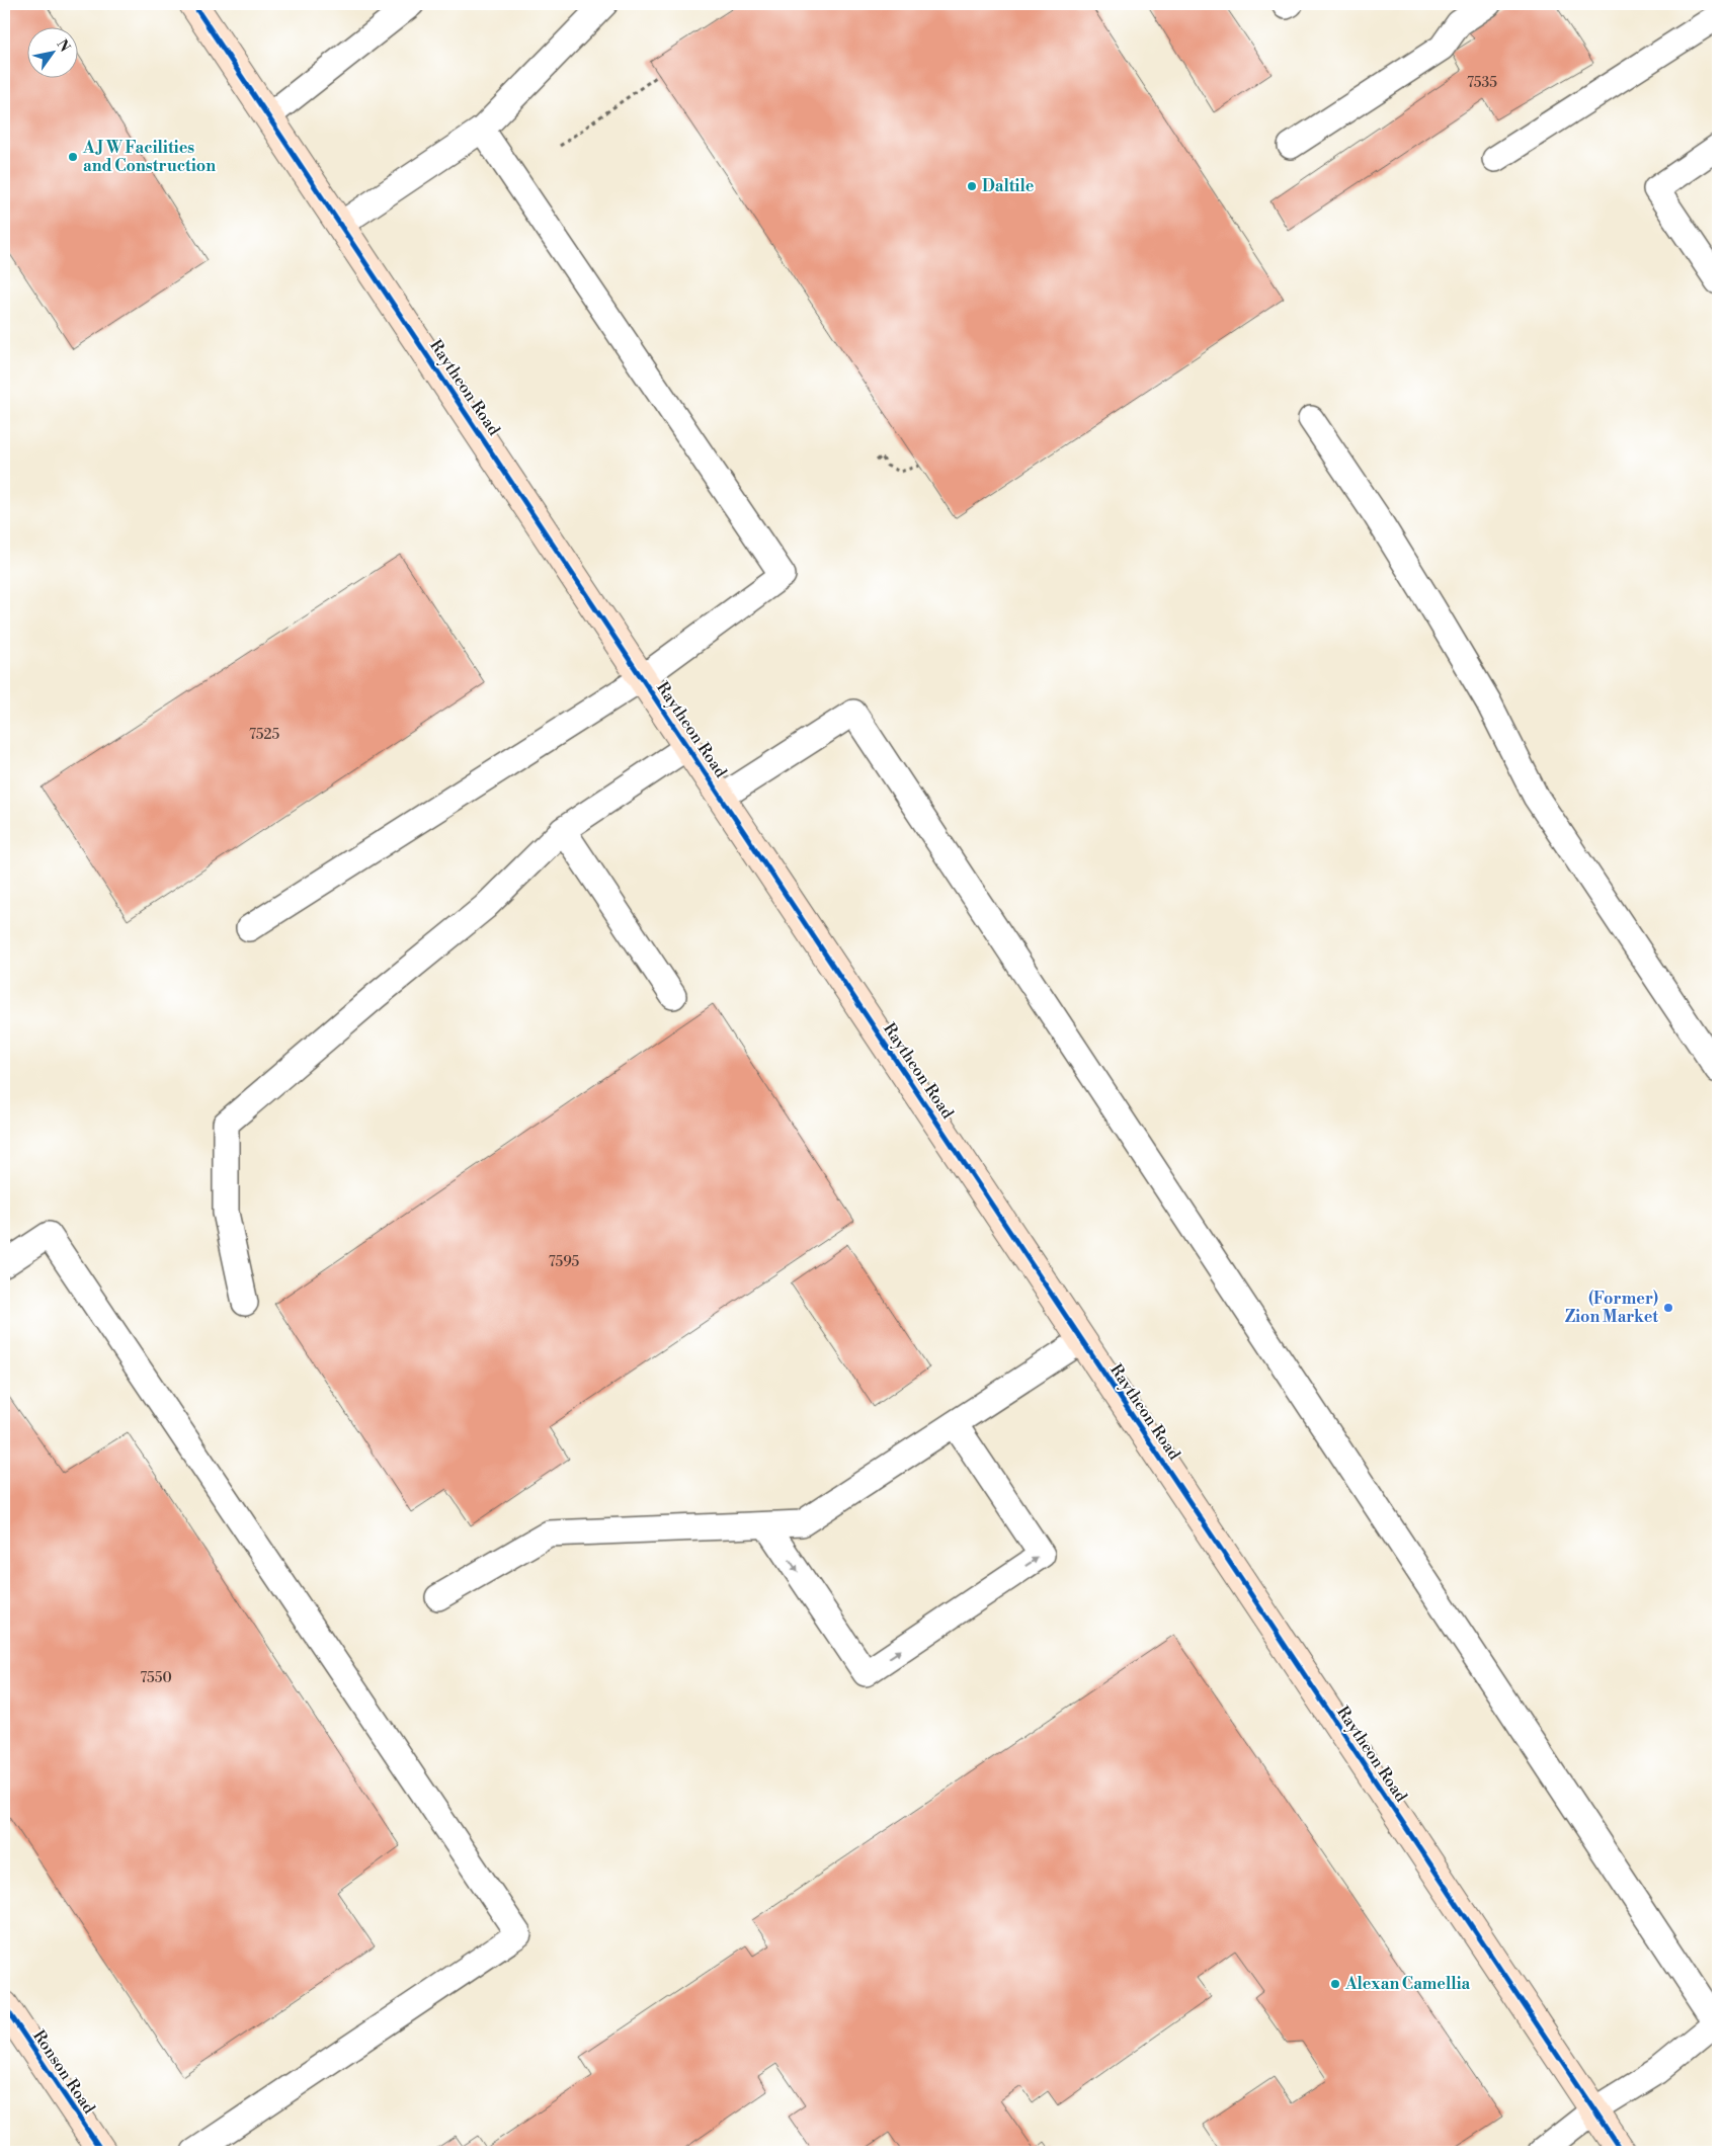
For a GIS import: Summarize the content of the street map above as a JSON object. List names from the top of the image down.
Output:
{
  "streets": {
    "street": ["Raytheon Road", "Ronson Road"]
  },
  "places": [
    "A J W Facilities and Construction",
    "Daltile",
    "(Former) Zion Market",
    "Alexan Camellia"
  ],
  "house_numbers": [
    "7535",
    "7525",
    "7595",
    "7550"
  ],
  "north": "top right"
}
